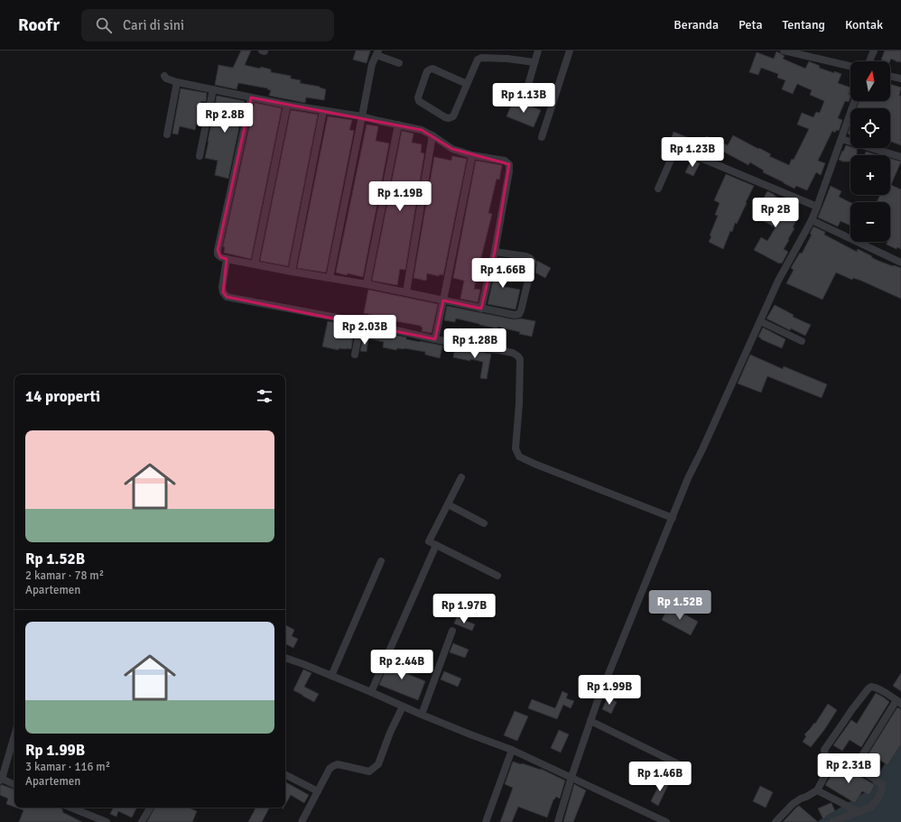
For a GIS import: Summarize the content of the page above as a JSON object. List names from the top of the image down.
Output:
{
  "north": "top",
  "page": {
    "header": "Roofr",
    "search": "Cari di sini",
    "nav": [
      "Beranda",
      "Peta",
      "Tentang",
      "Kontak"
    ],
    "map_buttons": ["+", "−"],
    "price": [
      "Rp 1.13B",
      "Rp 2.8B",
      "Rp 1.23B",
      "Rp 1.19B",
      "Rp 2B",
      "Rp 1.66B",
      "Rp 2.03B",
      "Rp 1.28B",
      "Rp 1.52B",
      "Rp 1.97B",
      "Rp 2.44B",
      "Rp 1.99B",
      "Rp 2.31B",
      "Rp 1.46B"
    ],
    "heading": "14 properti",
    "list": [
      {
        "name": "Rp 1.52B",
        "note": "2 kamar · 78 m² · Apartemen"
      },
      {
        "name": "Rp 1.99B",
        "note": "3 kamar · 116 m² · Apartemen"
      }
    ]
  }
}
